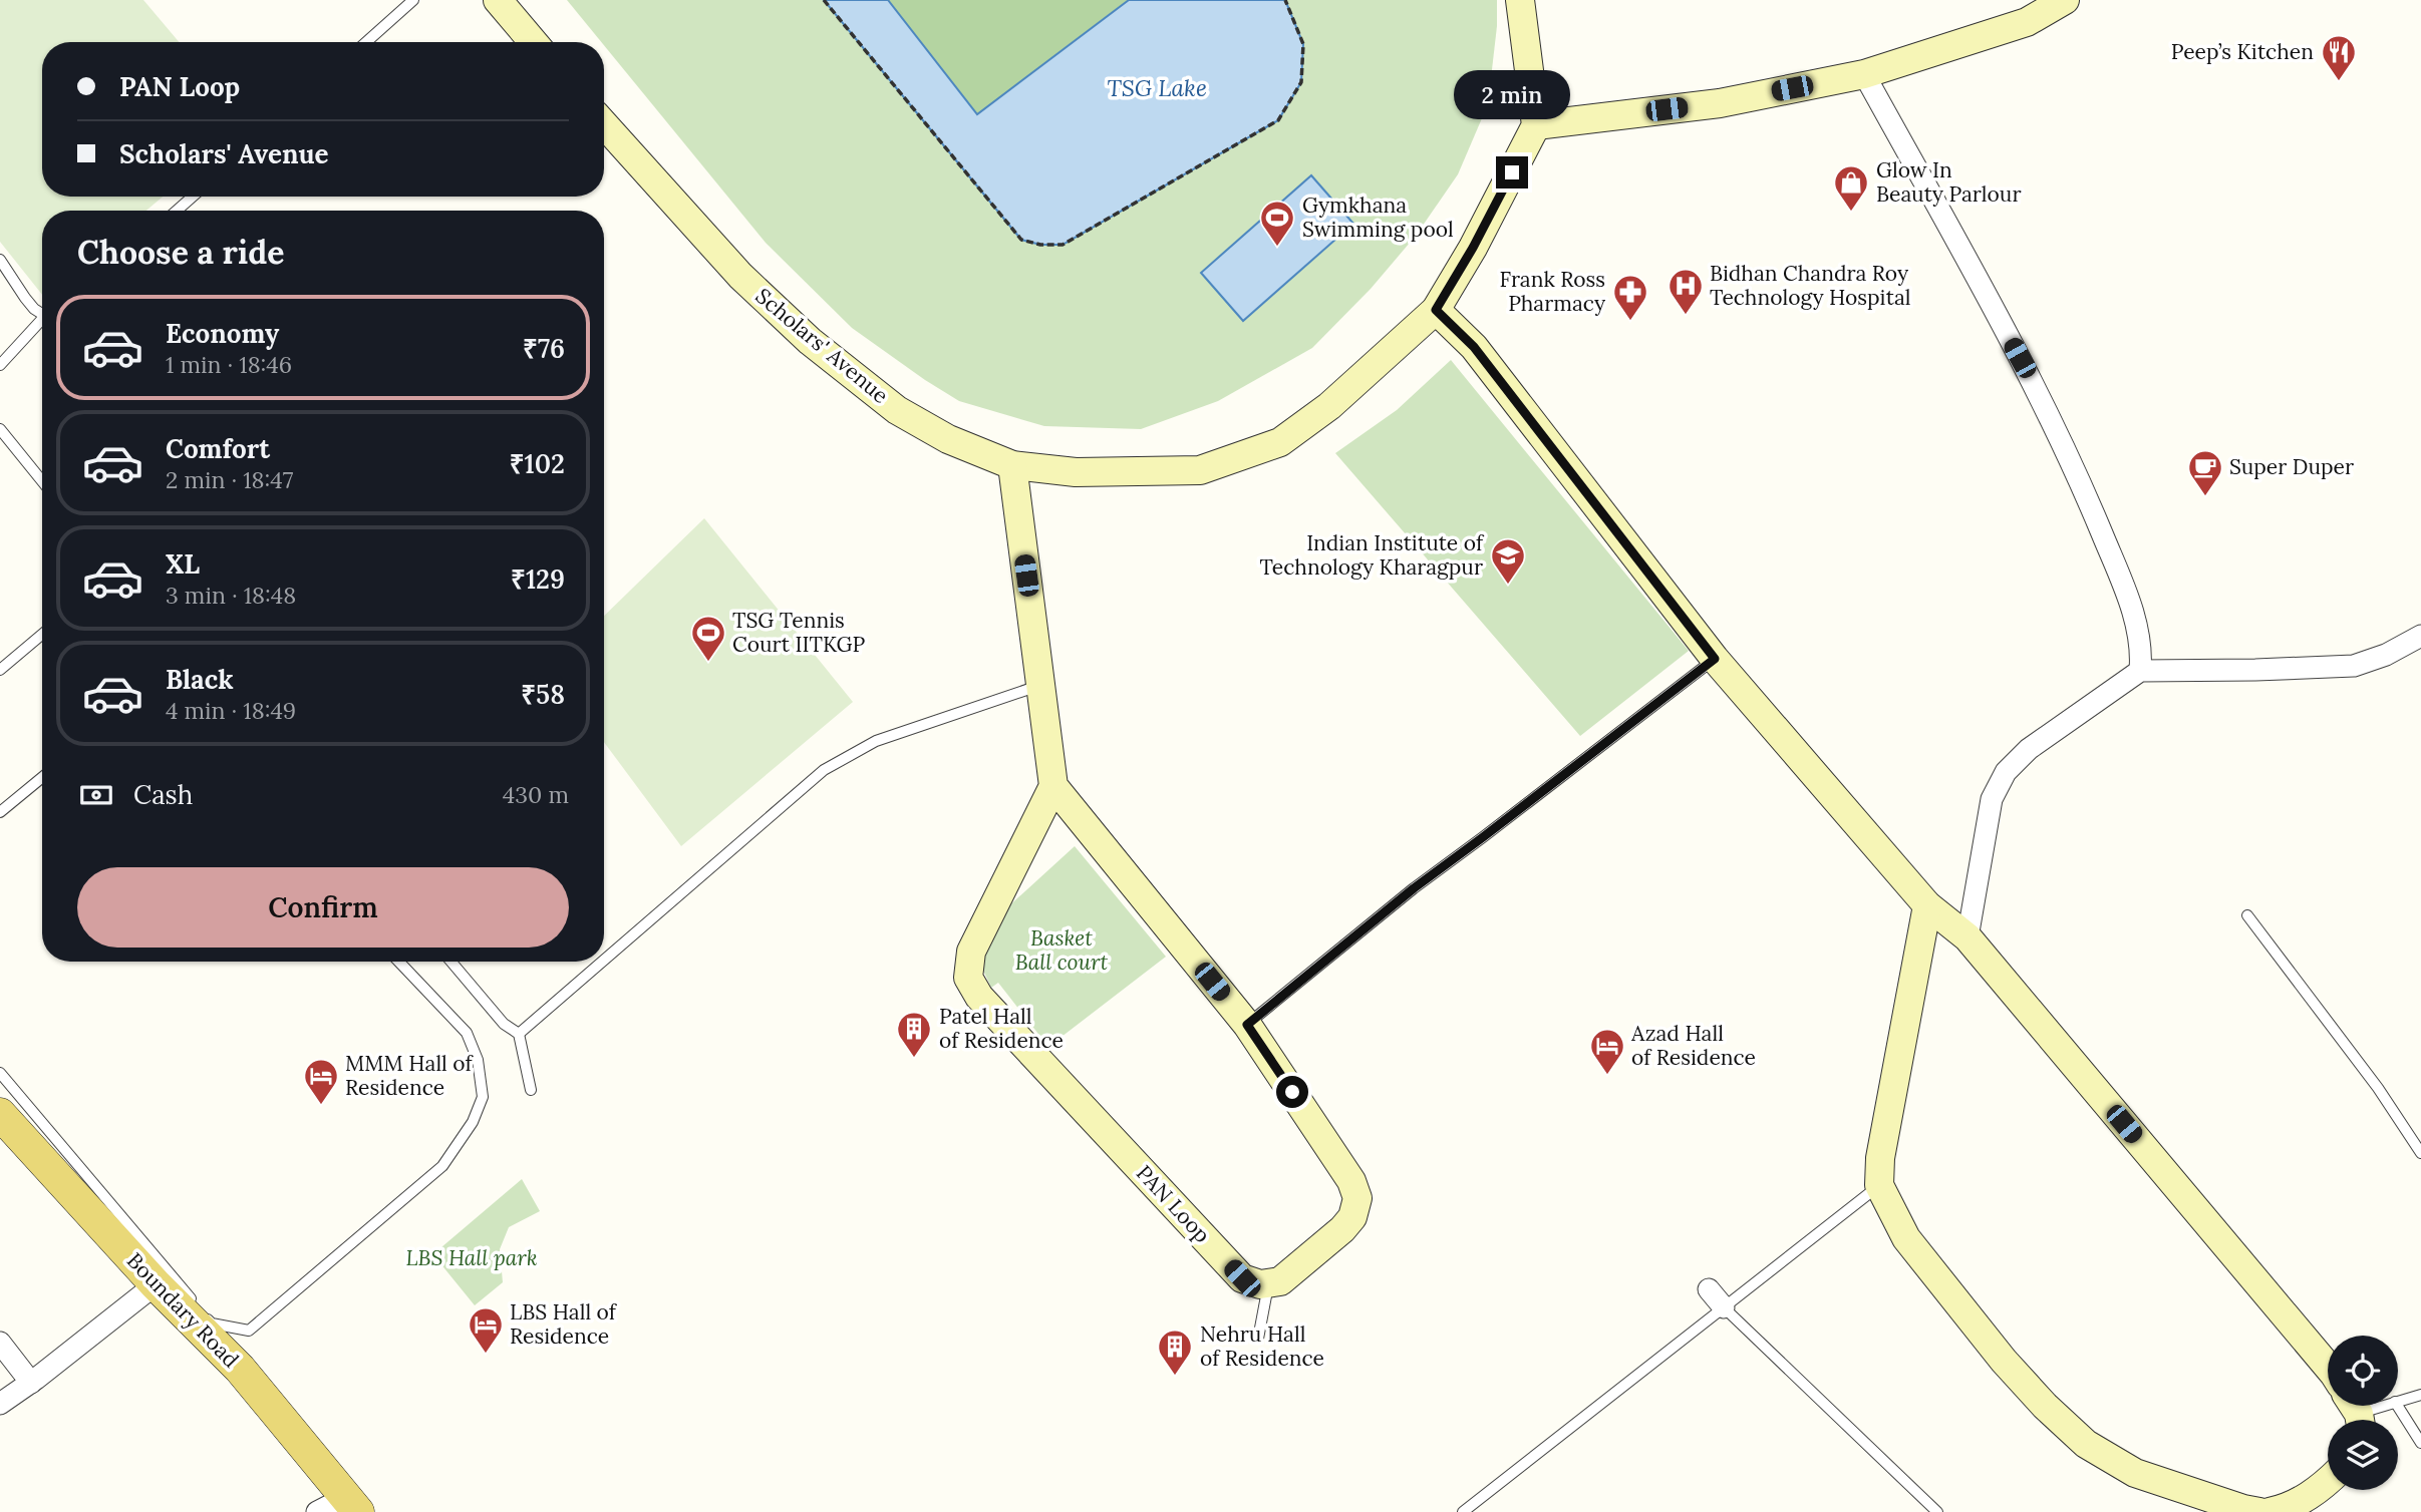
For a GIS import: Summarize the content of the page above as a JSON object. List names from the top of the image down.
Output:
{
  "streets": {
    "main road": ["Boundary Road"],
    "street": ["Scholars' Avenue", "PAN Loop"]
  },
  "water": ["TSG Lake"],
  "parks": ["Basket Ball court", "LBS Hall park"],
  "places": {
    "restaurant": ["Peep’s Kitchen"],
    "shop": ["Glow In Beauty Parlour"],
    "sports": ["Gymkhana Swimming pool", "TSG Tennis Court IITKGP"],
    "hospital": ["Bidhan Chandra Roy Technology Hospital"],
    "pharmacy": ["Frank Ross Pharmacy"],
    "cafe": ["Super Duper"],
    "school or university": ["Indian Institute of Technology Kharagpur"],
    "building": ["Patel Hall of Residence", "Nehru Hall of Residence"],
    "hotel": ["Azad Hall of Residence", "MMM Hall of Residence", "LBS Hall of Residence"]
  },
  "page": {
    "banner": ["PAN Loop", "Scholars' Avenue"],
    "bubble": "2 min",
    "heading": "Choose a ride",
    "list": [
      {
        "name": "Economy",
        "note": "1 min · 18:46",
        "value": "₹76"
      },
      {
        "name": "Comfort",
        "note": "2 min · 18:47",
        "value": "₹102"
      },
      {
        "name": "XL",
        "note": "3 min · 18:48",
        "value": "₹129"
      },
      {
        "name": "Black",
        "note": "4 min · 18:49",
        "value": "₹58"
      }
    ],
    "pay": ["Cash", "430 m"],
    "buttons": "Confirm"
  }
}
